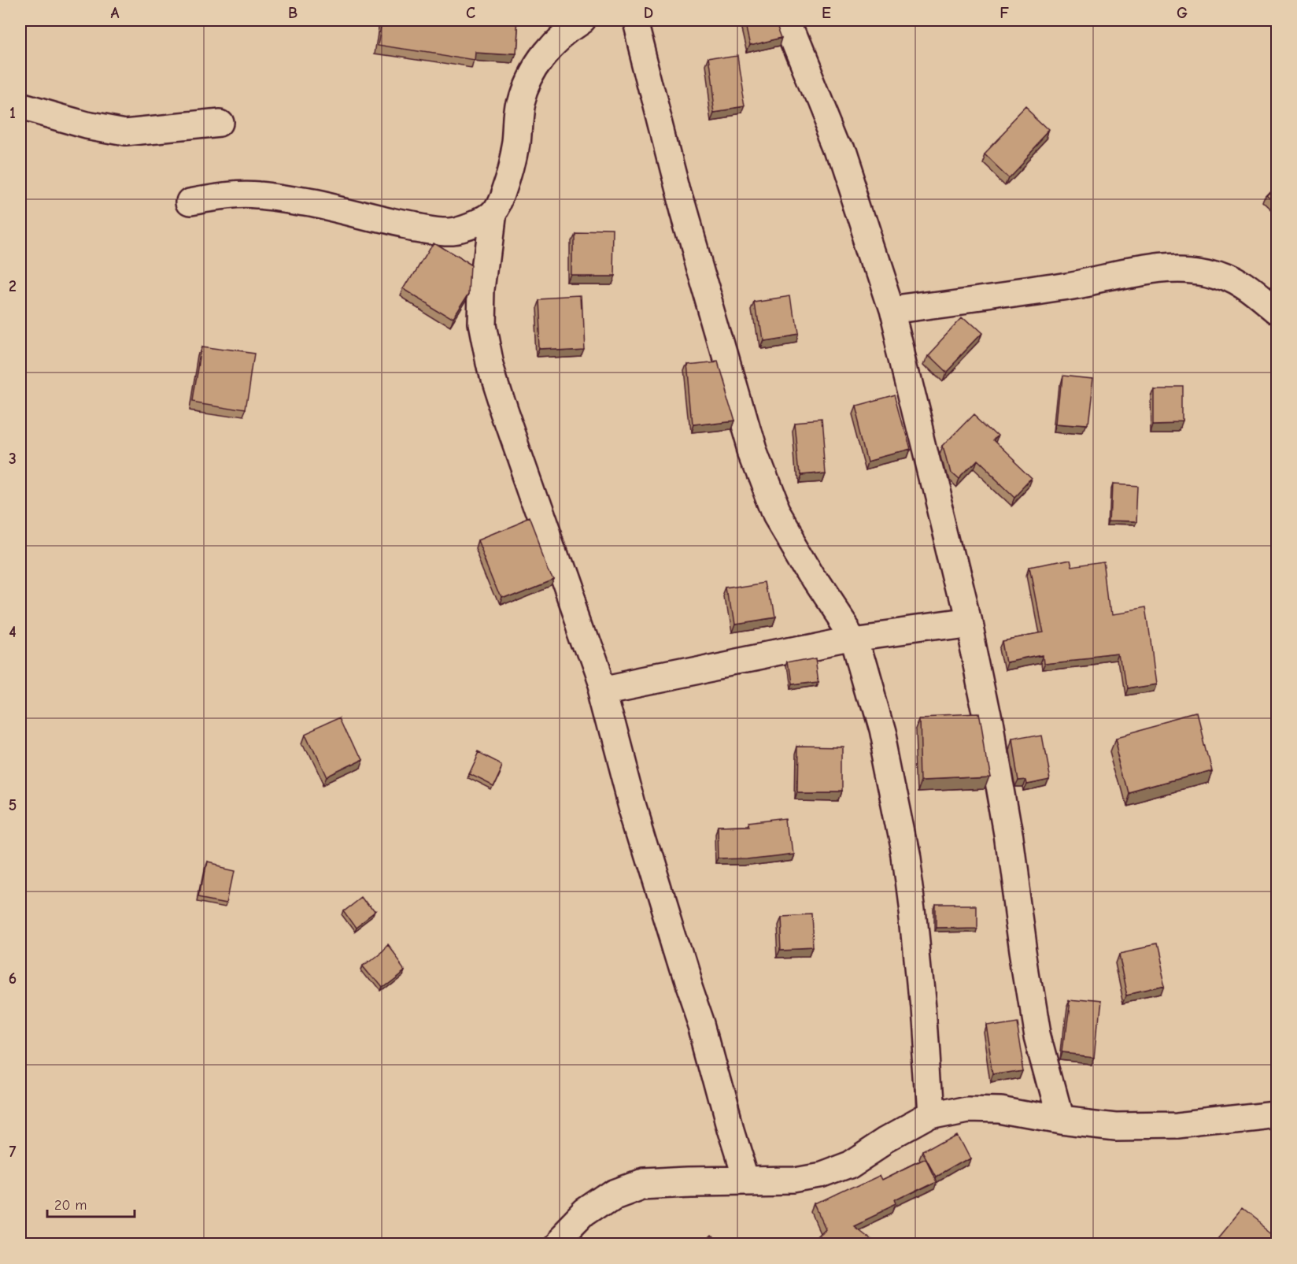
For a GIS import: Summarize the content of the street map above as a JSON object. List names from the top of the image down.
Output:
{
  "scale_bar": "20 m",
  "grid": {
    "columns": [
      "A",
      "B",
      "C",
      "D",
      "E",
      "F",
      "G"
    ],
    "rows": [
      "1",
      "2",
      "3",
      "4",
      "5",
      "6",
      "7"
    ]
  }
}
